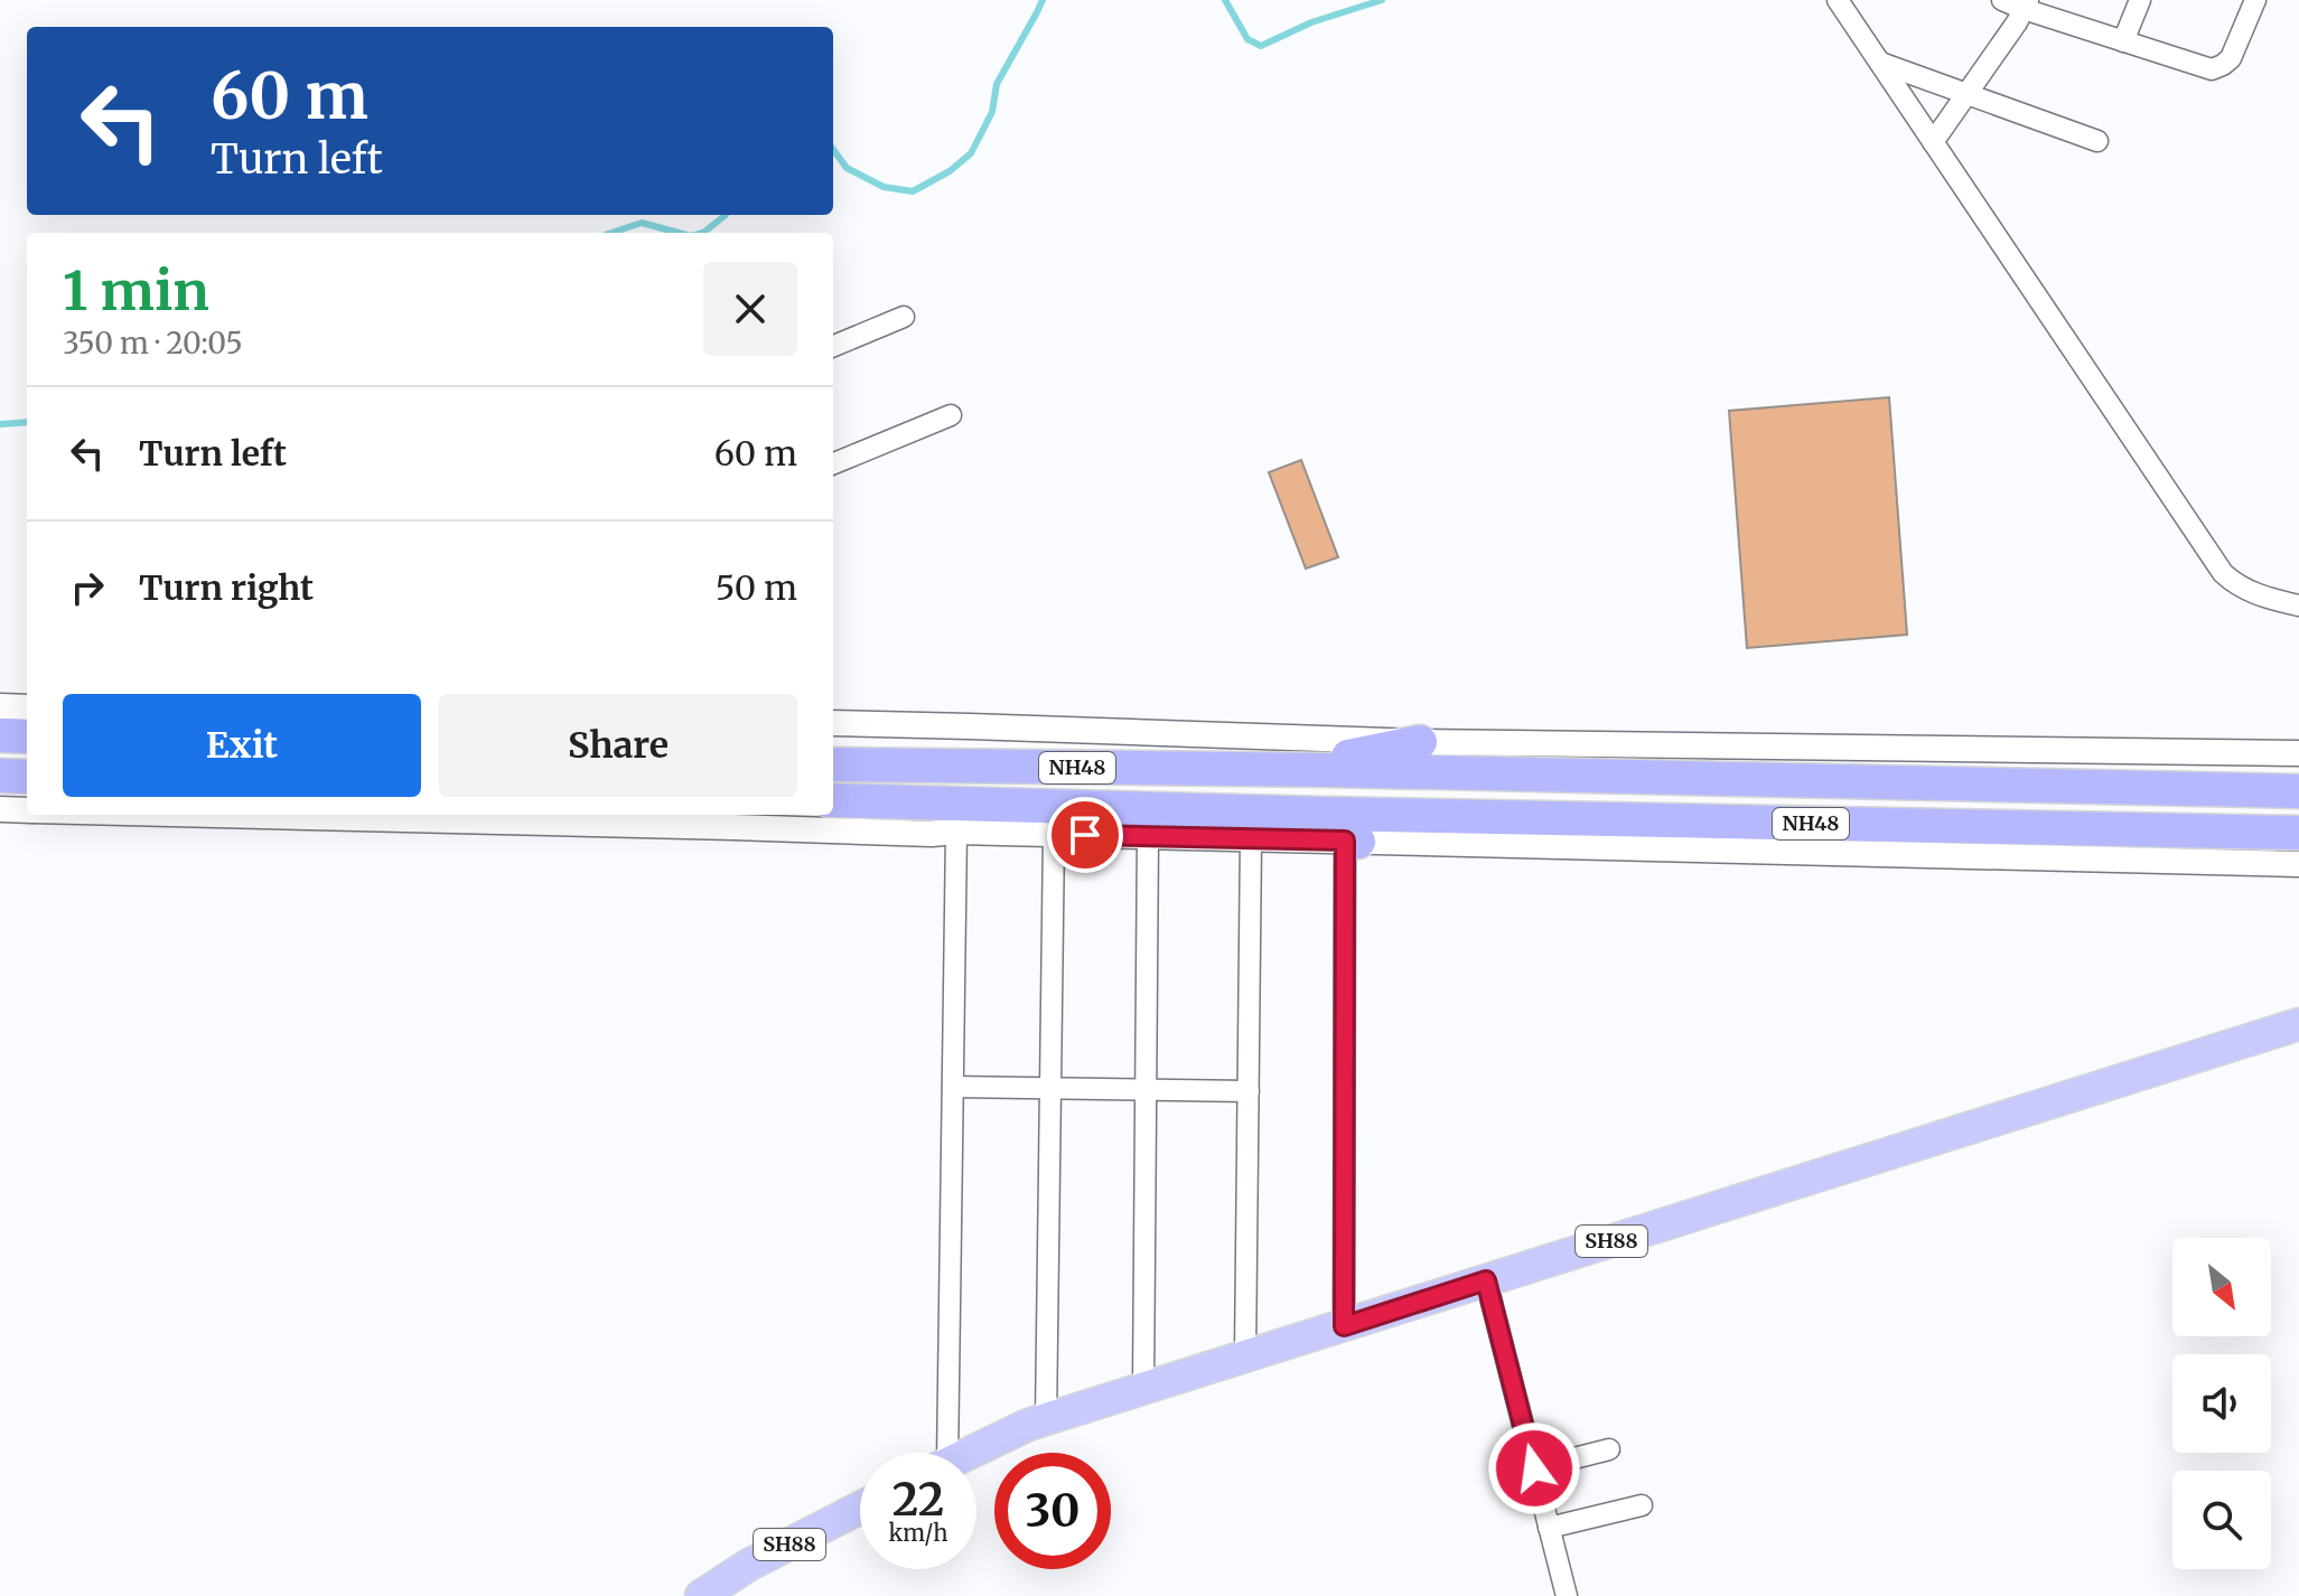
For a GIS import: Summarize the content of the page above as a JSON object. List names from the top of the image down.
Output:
{
  "streets": {
    "highway": ["NH48"],
    "main road": ["SH88"]
  },
  "north": "bottom right",
  "page": {
    "turn": ["60 m", "Turn left"],
    "heading": ["1 min", "350 m · 20:05"],
    "list": [
      {
        "name": "Turn left",
        "value": "60 m"
      },
      {
        "name": "Turn right",
        "value": "50 m"
      }
    ],
    "buttons": ["Exit", "Share"],
    "speed": "22 km/h",
    "limit": "30"
  }
}
